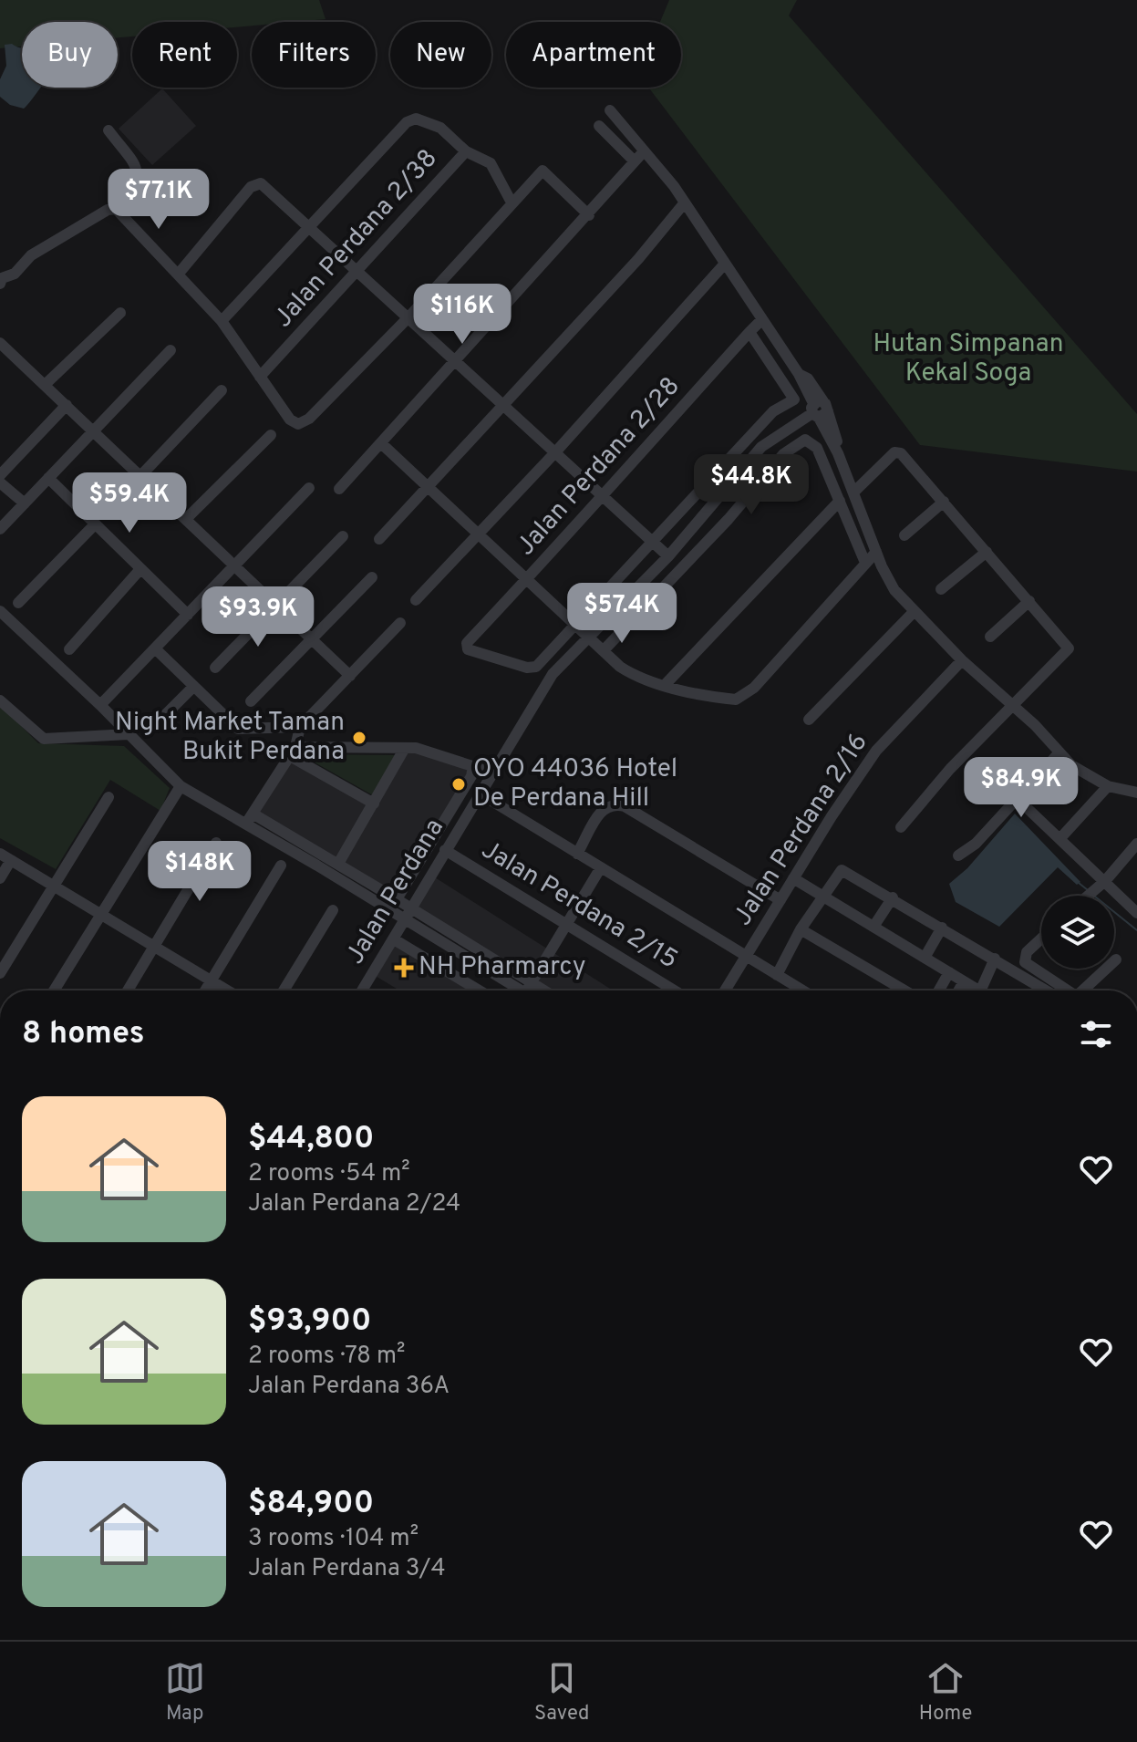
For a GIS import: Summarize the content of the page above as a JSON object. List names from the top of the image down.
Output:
{
  "streets": {
    "street": [
      "Jalan Perdana 2/38",
      "Jalan Perdana 2/28",
      "Jalan Perdana 2/16",
      "Jalan Perdana",
      "Jalan Perdana 2/15"
    ]
  },
  "crossings": [
    ["Jalan Perdana", "Jalan Perdana 2/15"]
  ],
  "parks": ["Hutan Simpanan Kekal Soga"],
  "places": {
    "other": ["Night Market Taman Bukit Perdana", "OYO 44036 Hotel De Perdana Hill"],
    "health": ["NH Pharmarcy"]
  },
  "page": {
    "chip": [
      "Buy",
      "Rent",
      "Filters",
      "New",
      "Apartment"
    ],
    "price": [
      "$77.1K",
      "$116K",
      "$44.8K",
      "$59.4K",
      "$57.4K",
      "$93.9K",
      "$84.9K",
      "$148K"
    ],
    "heading": "8 homes",
    "list": [
      {
        "name": "$44,800",
        "note": "2 rooms · 54 m² · Jalan Perdana 2/24"
      },
      {
        "name": "$93,900",
        "note": "2 rooms · 78 m² · Jalan Perdana 36A"
      },
      {
        "name": "$84,900",
        "note": "3 rooms · 104 m² · Jalan Perdana 3/4"
      }
    ],
    "tabs": ["Map", "Saved", "Home"]
  }
}
